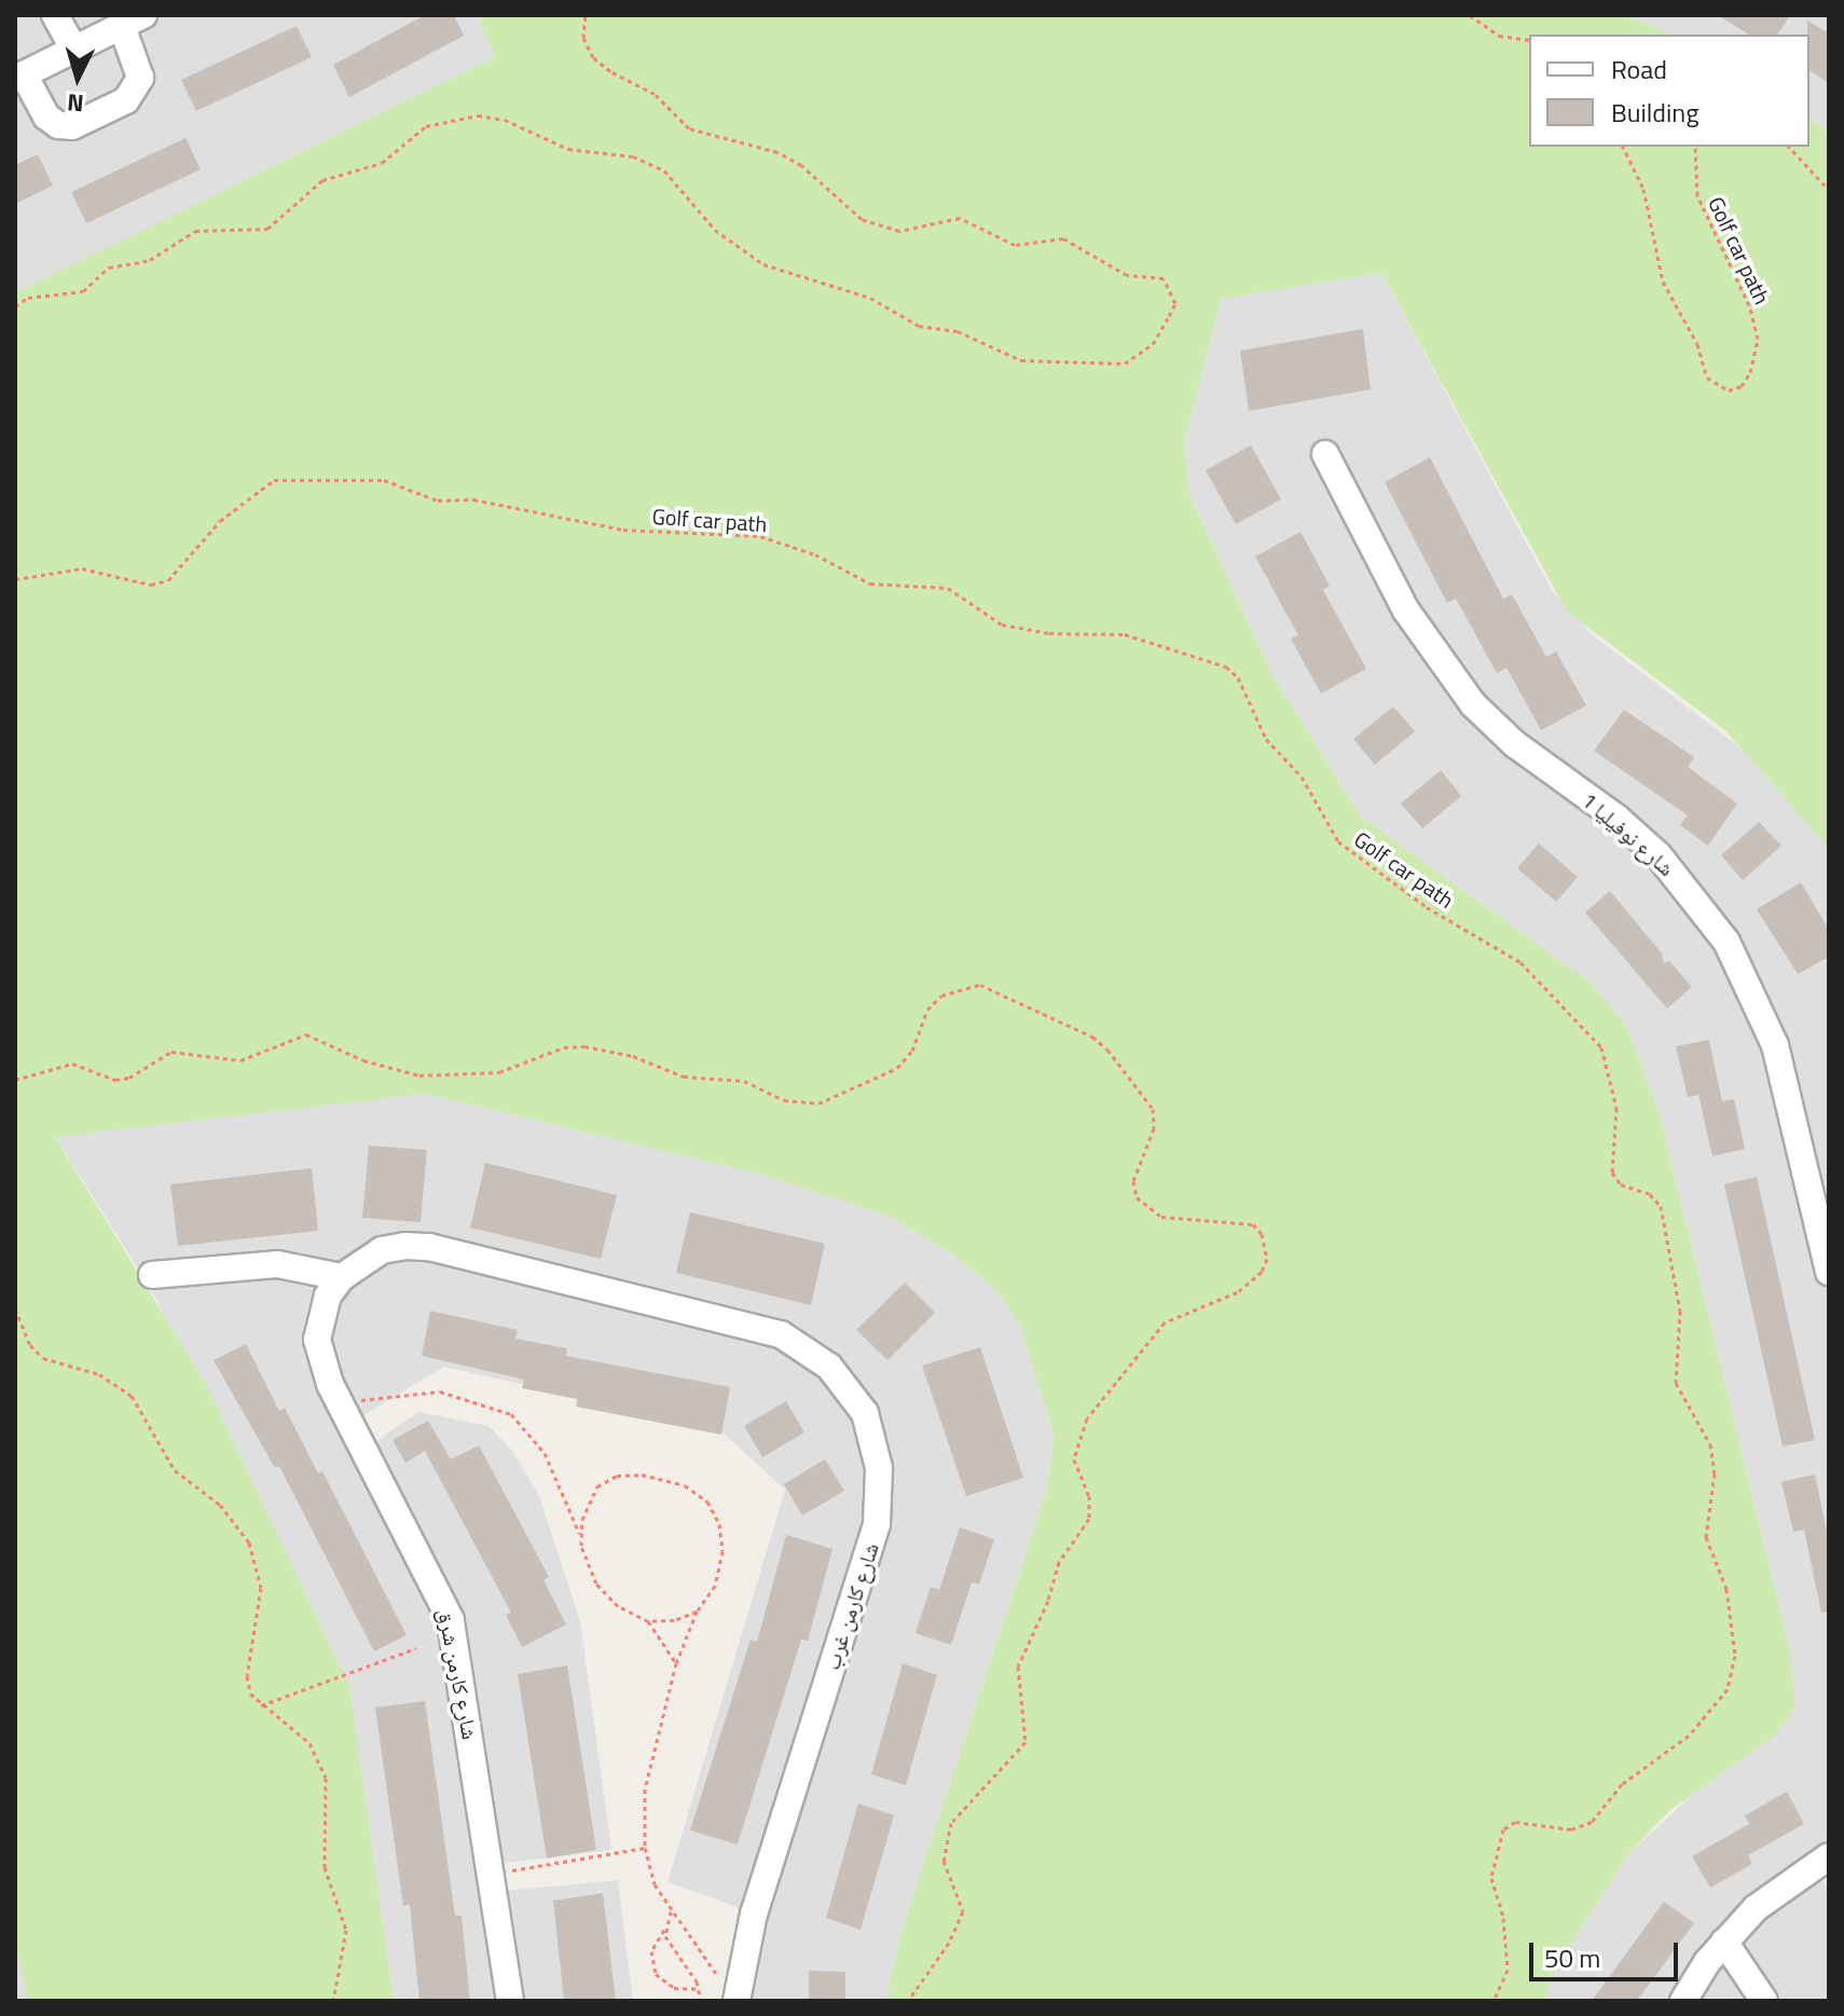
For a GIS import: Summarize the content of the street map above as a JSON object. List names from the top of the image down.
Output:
{
  "streets": {
    "street": ["شارع نوفيليا 1", "شارع كارمن غرب", "شارع كارمن شرق"],
    "path": ["Golf car path"]
  },
  "crossings": [
    ["شارع كارمن غرب", "شارع كارمن شرق"]
  ],
  "legend": ["Road", "Building"],
  "scale_bar": "50 m",
  "north": "bottom"
}
